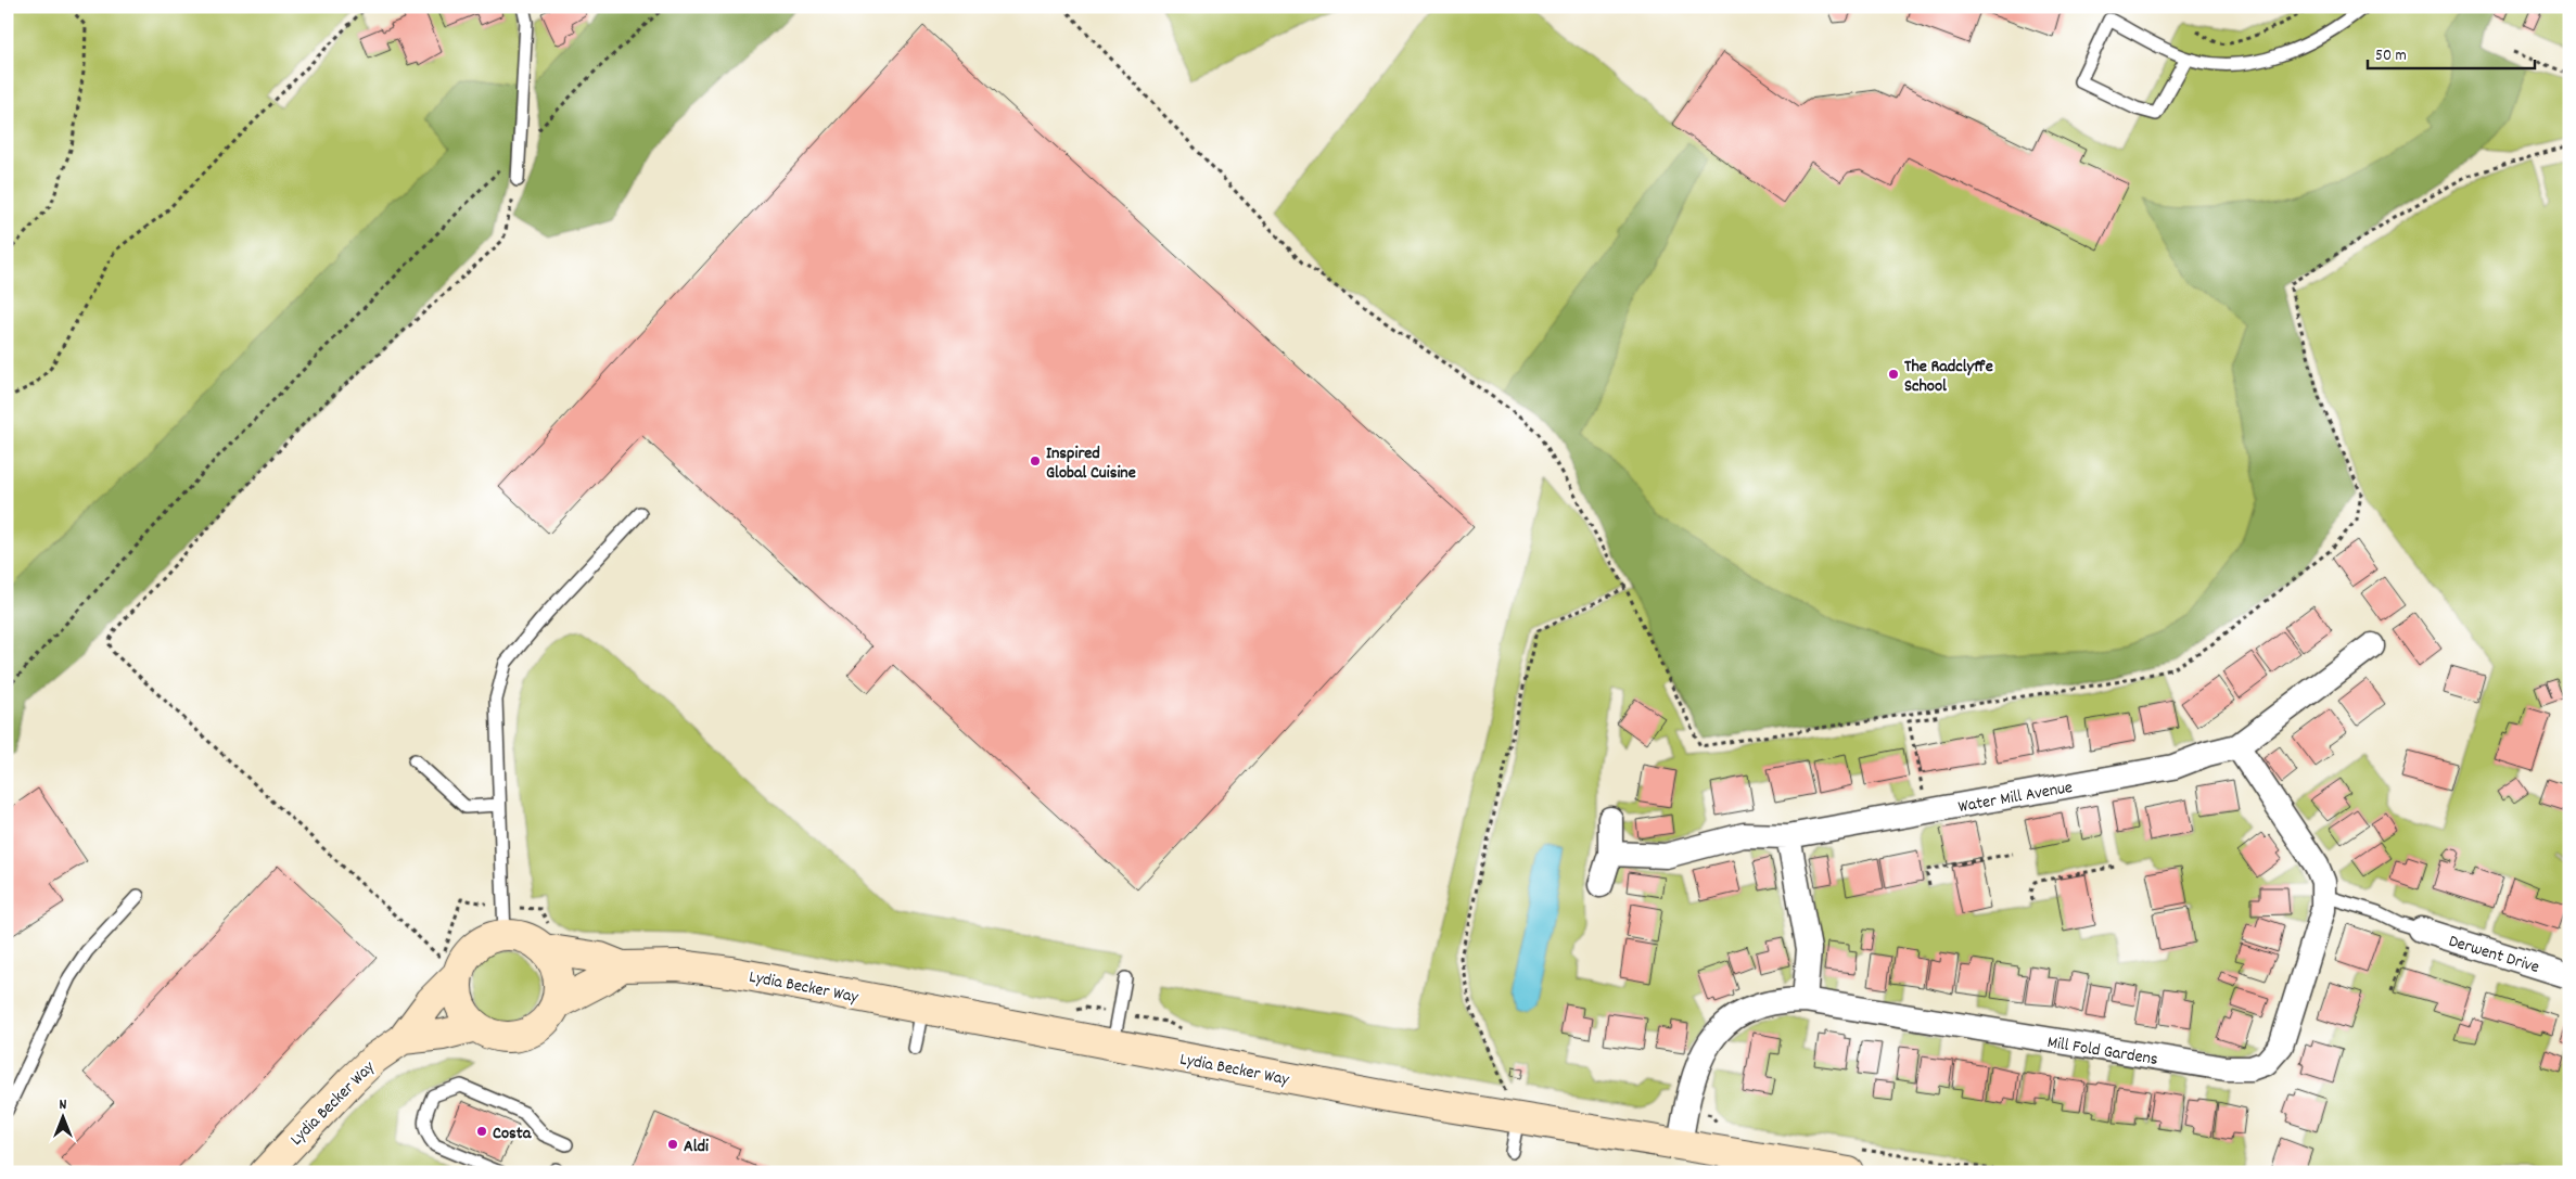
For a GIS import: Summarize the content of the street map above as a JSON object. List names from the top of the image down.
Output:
{
  "streets": {
    "street": [
      "Water Mill Avenue",
      "Derwent Drive",
      "Lydia Becker Way",
      "Mill Fold Gardens"
    ]
  },
  "crossings": [
    ["Water Mill Avenue", "Mill Fold Gardens"],
    ["Lydia Becker Way", "Mill Fold Gardens"]
  ],
  "places": [
    "The Radclyffe School",
    "Inspired Global Cuisine",
    "Costa",
    "Aldi"
  ],
  "scale_bar": "50 m",
  "north": "top"
}
